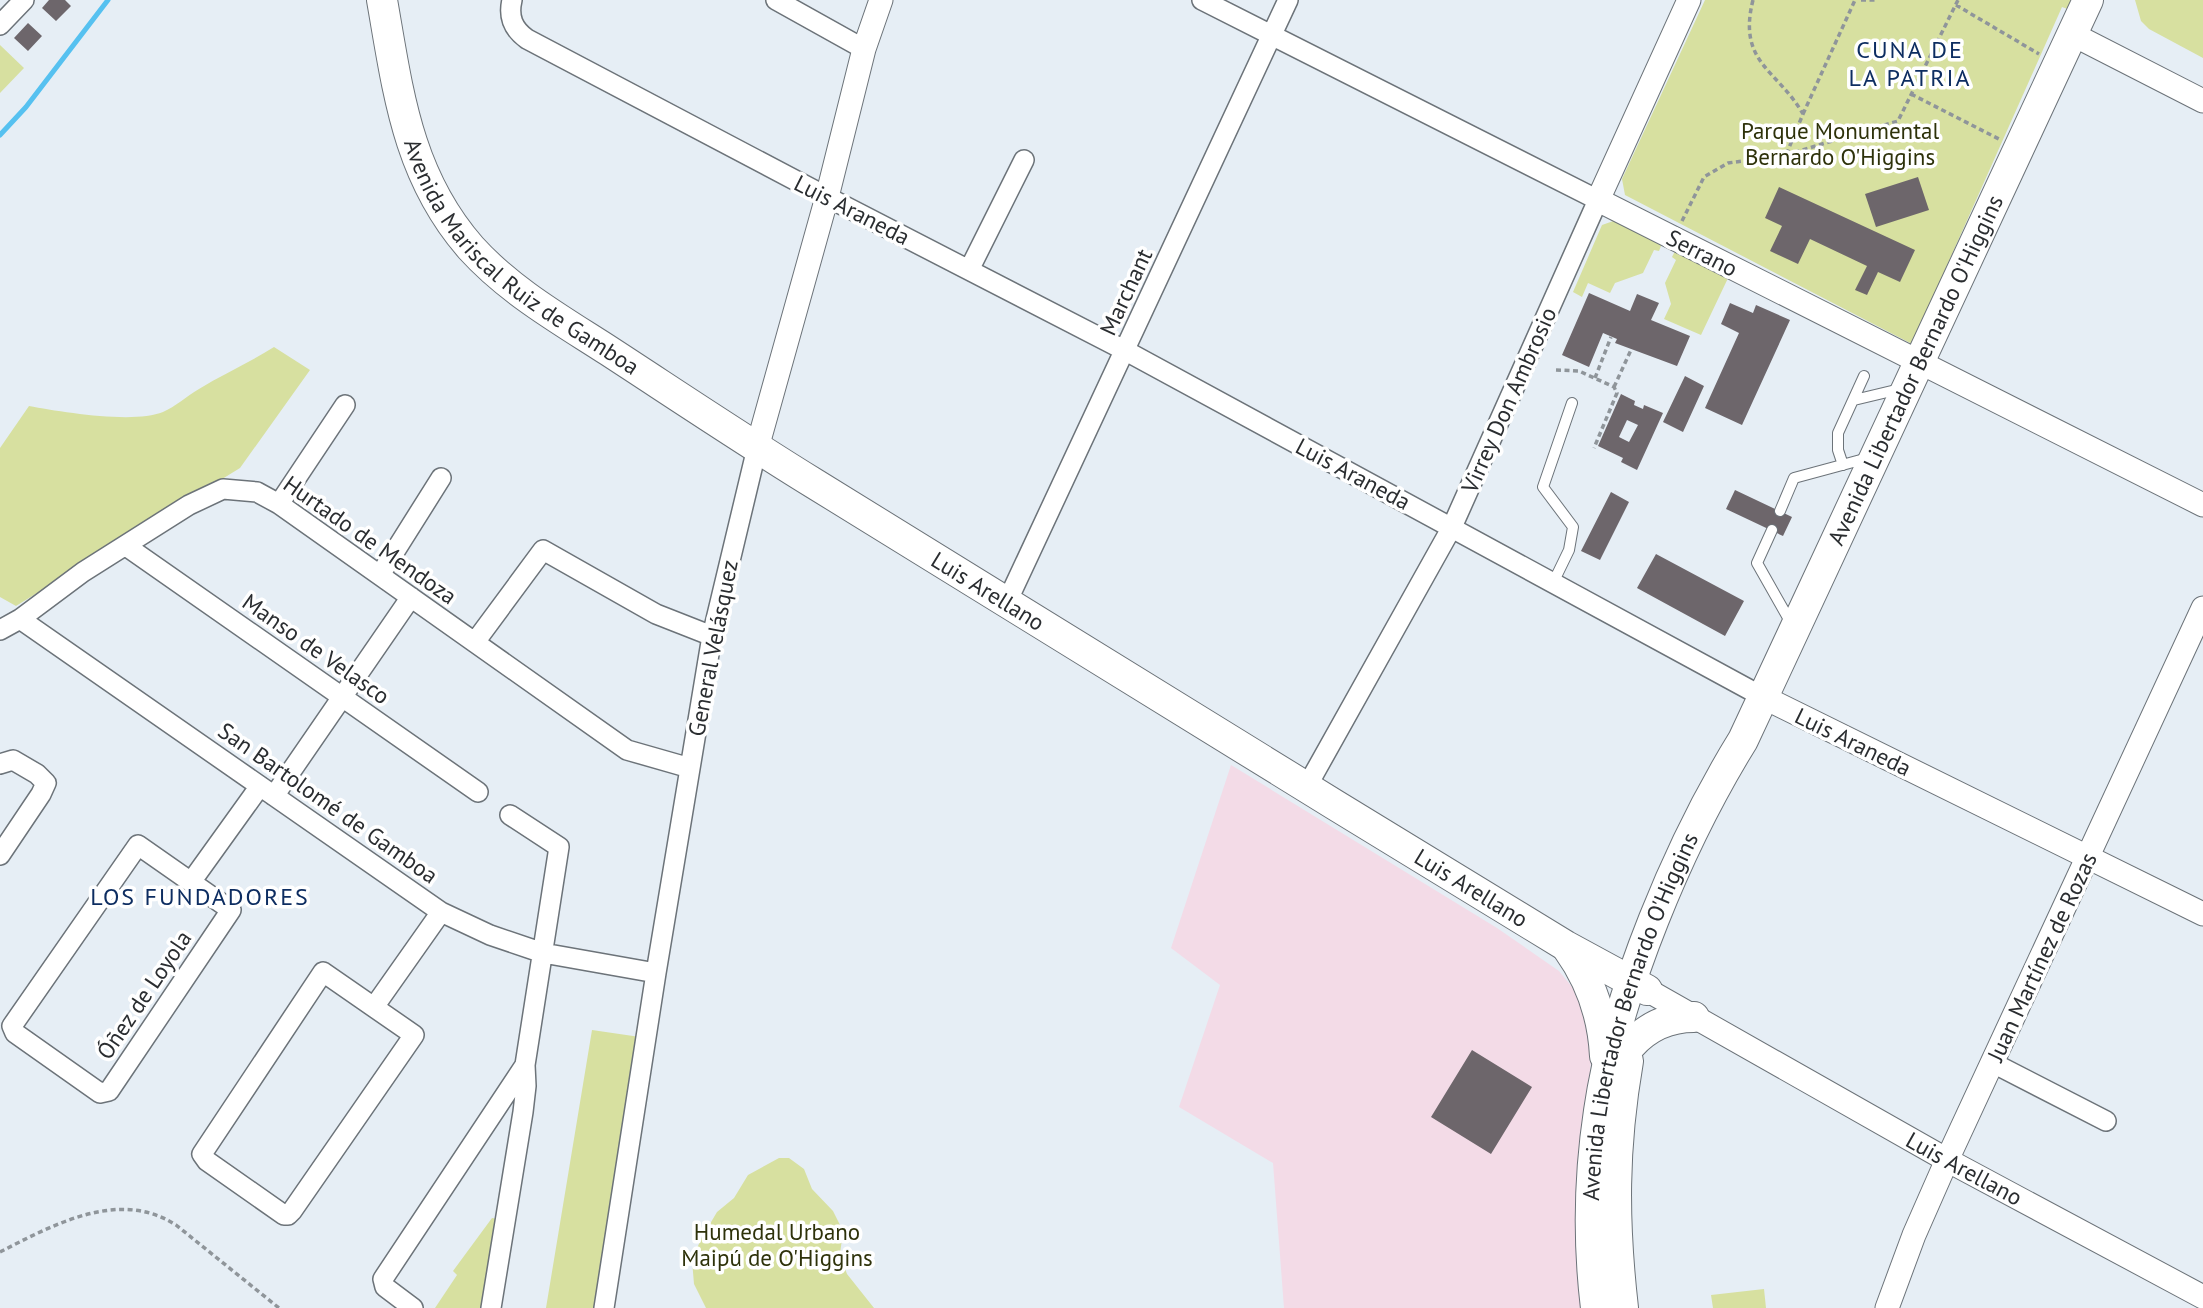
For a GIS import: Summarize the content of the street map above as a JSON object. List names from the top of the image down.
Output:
{
  "streets": {
    "main road": ["Avenida Mariscal Ruiz de Gamboa", "Avenida Libertador Bernardo O'Higgins", "Luis Arellano"],
    "street": [
      "Luis Araneda",
      "Serrano",
      "Marchant",
      "Virrey Don Ambrosio",
      "Hurtado de Mendoza",
      "General Velásquez",
      "Manso de Velasco",
      "San Bartolomé de Gamboa",
      "Juan Martínez de Rozas",
      "Óñez de Loyola"
    ]
  },
  "crossings": [
    ["Luis Araneda", "Marchant"],
    ["Luis Araneda", "Avenida Libertador Bernardo O'Higgins"],
    ["Luis Araneda", "Virrey Don Ambrosio"],
    ["Luis Araneda", "General Velásquez"],
    ["Luis Araneda", "Juan Martínez de Rozas"],
    ["Avenida Mariscal Ruiz de Gamboa", "Luis Arellano"],
    ["Avenida Mariscal Ruiz de Gamboa", "General Velásquez"],
    ["Serrano", "Marchant"],
    ["Serrano", "Avenida Libertador Bernardo O'Higgins"],
    ["Serrano", "Virrey Don Ambrosio"],
    ["Marchant", "Luis Arellano"],
    ["Avenida Libertador Bernardo O'Higgins", "Luis Arellano"],
    ["Virrey Don Ambrosio", "Luis Arellano"],
    ["Hurtado de Mendoza", "General Velásquez"],
    ["Hurtado de Mendoza", "Manso de Velasco"],
    ["Hurtado de Mendoza", "San Bartolomé de Gamboa"],
    ["Luis Arellano", "General Velásquez"],
    ["Luis Arellano", "Juan Martínez de Rozas"],
    ["General Velásquez", "San Bartolomé de Gamboa"]
  ],
  "districts": ["CUNA DE LA PATRIA", "LOS FUNDADORES"],
  "parks": ["Parque Monumental Bernardo O'Higgins", "Humedal Urbano Maipú de O'Higgins"]
}
